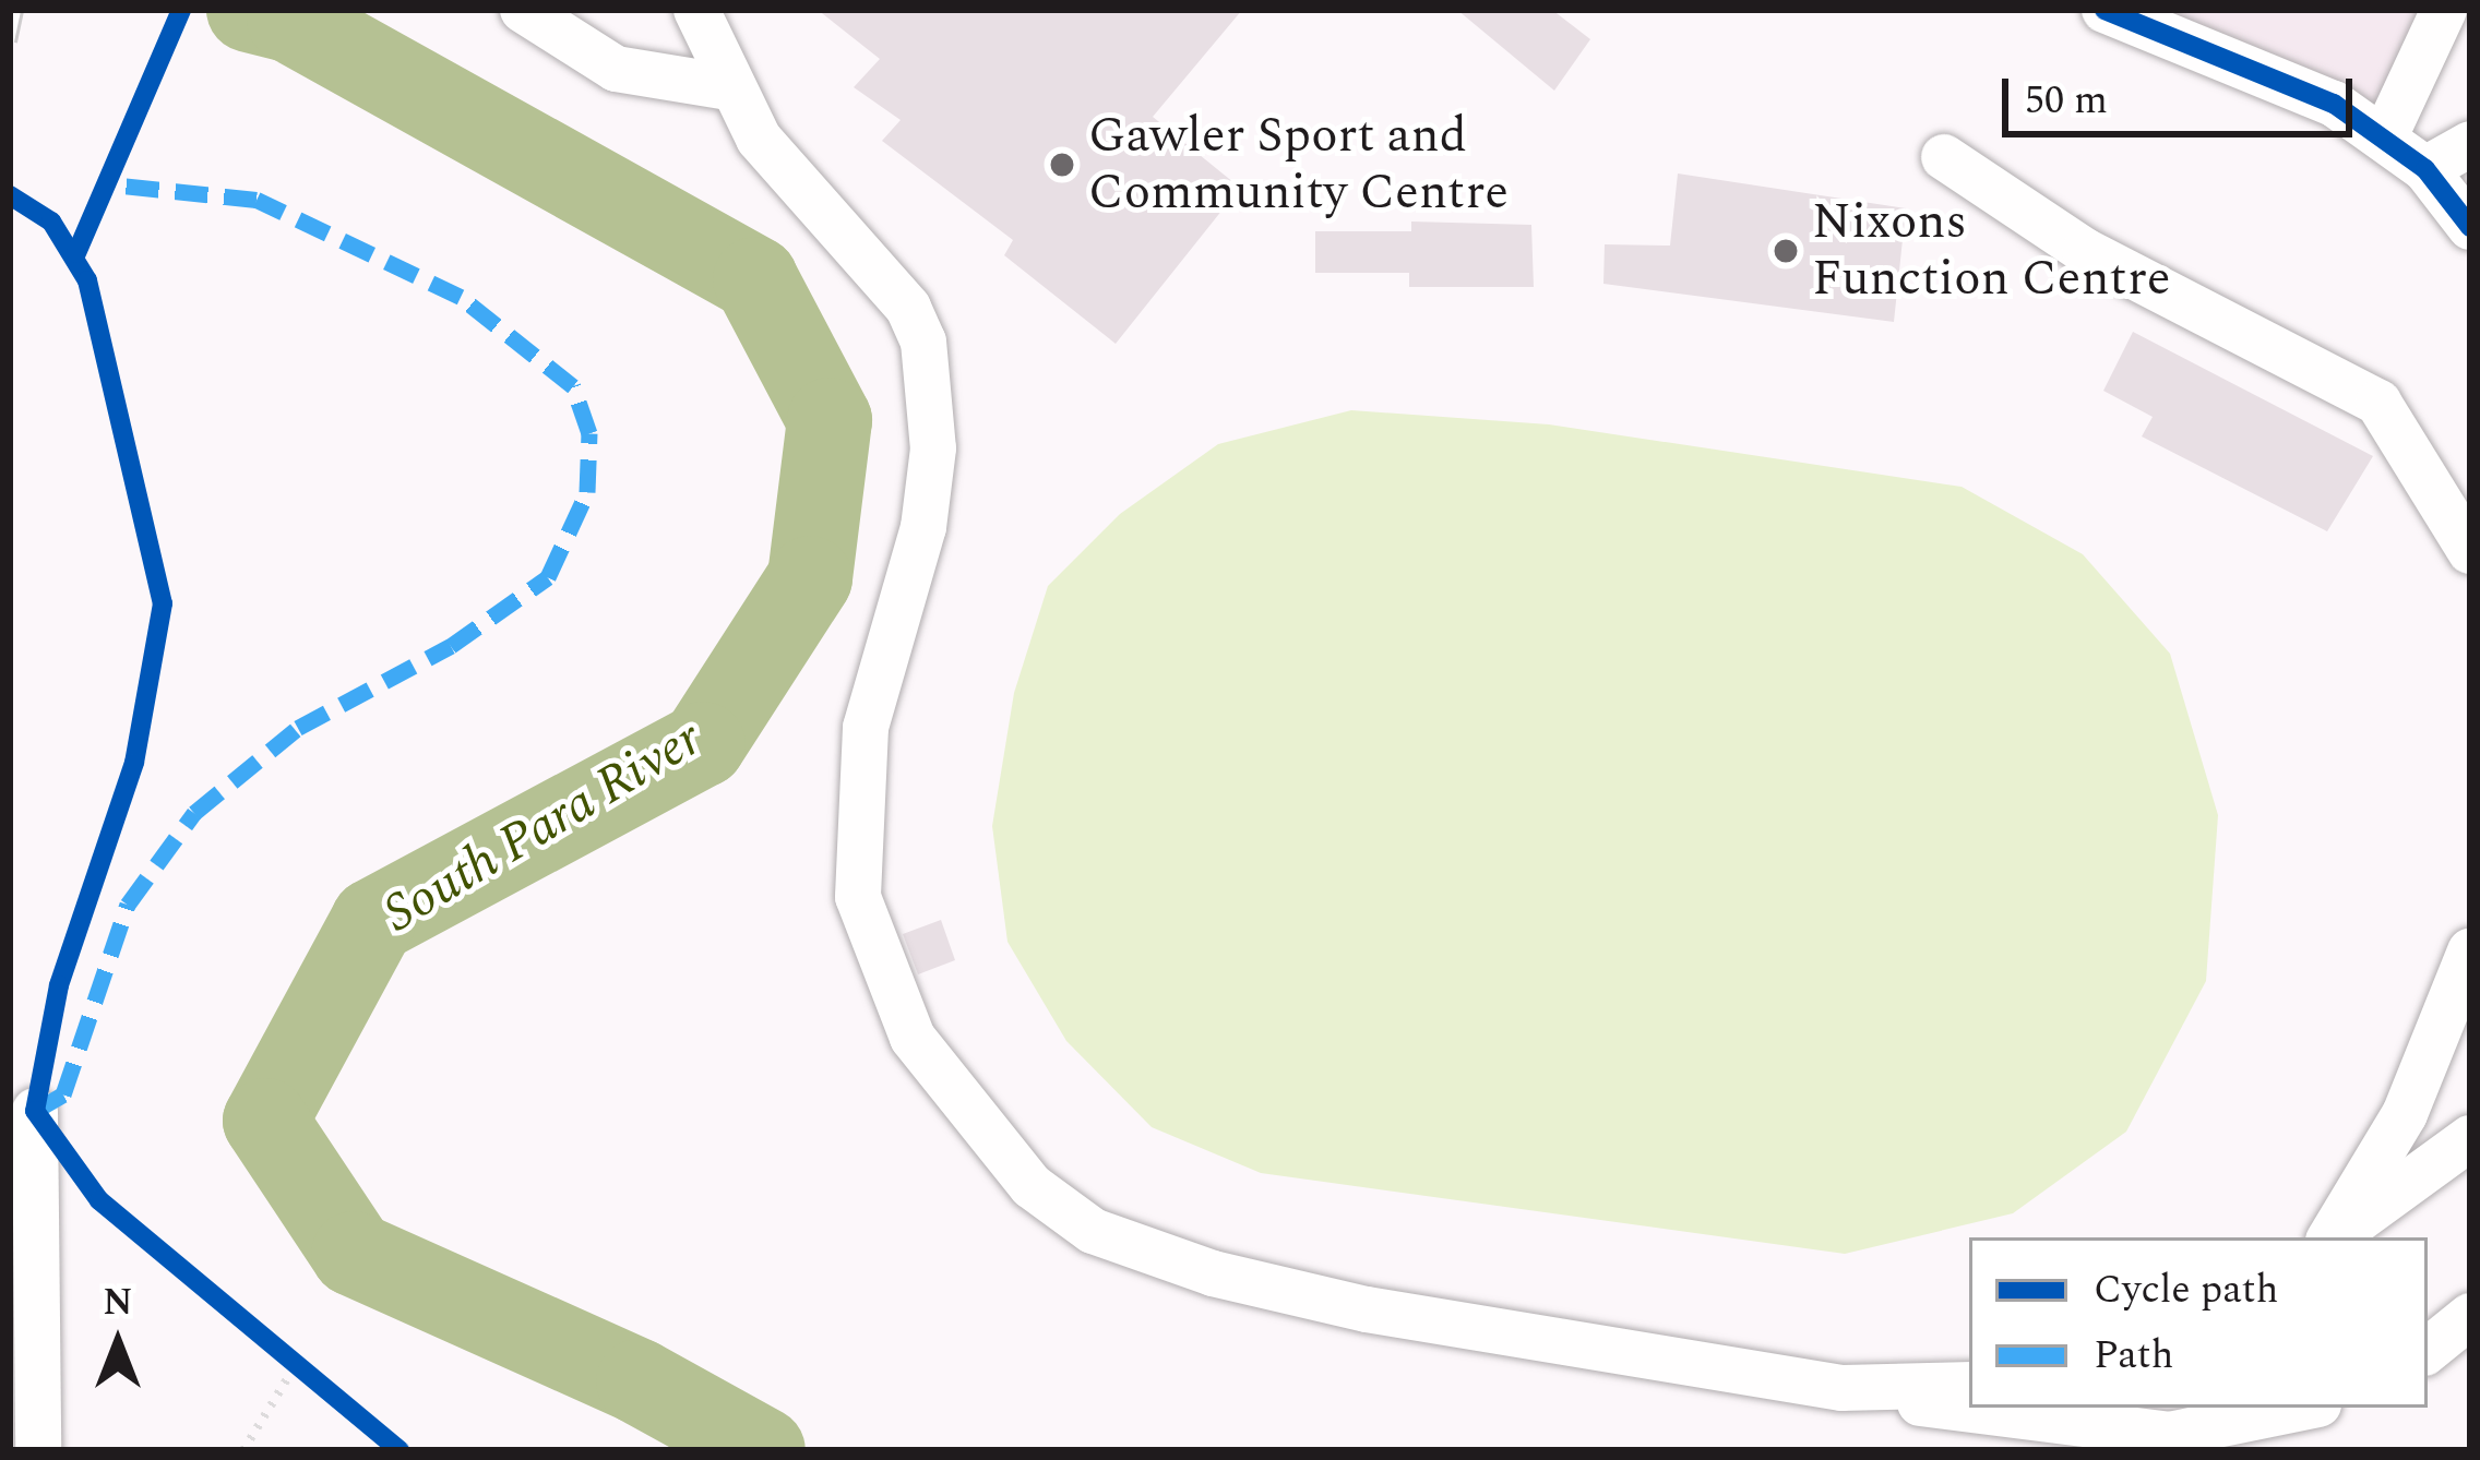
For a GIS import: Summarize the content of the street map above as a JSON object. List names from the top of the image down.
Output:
{
  "water": ["South Para River"],
  "places": ["Gawler Sport and Community Centre", "Nixons Function Centre"],
  "legend": ["Cycle path", "Path"],
  "scale_bar": "50 m",
  "north": "top"
}
